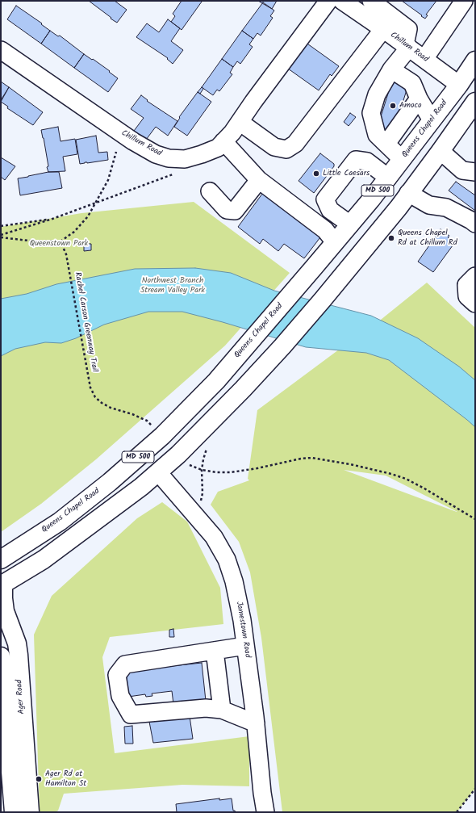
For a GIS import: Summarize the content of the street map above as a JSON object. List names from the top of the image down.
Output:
{
  "streets": {
    "main road": [
      "Chillum Road",
      "Queens Chapel Road",
      "MD 500",
      "Ager Road"
    ],
    "street": ["Jamestown Road"],
    "path": ["Rachel Carson Greenway Trail"]
  },
  "crossings": [
    ["Chillum Road", "Queens Chapel Road"],
    ["MD 500", "Jamestown Road"],
    ["MD 500", "Ager Road"]
  ],
  "parks": ["Queenstown Park", "Northwest Branch Stream Valley Park"],
  "places": [
    "Amoco",
    "Little Caesars",
    "Queens Chapel Rd at Chillum Rd",
    "Ager Rd at Hamilton St"
  ]
}
